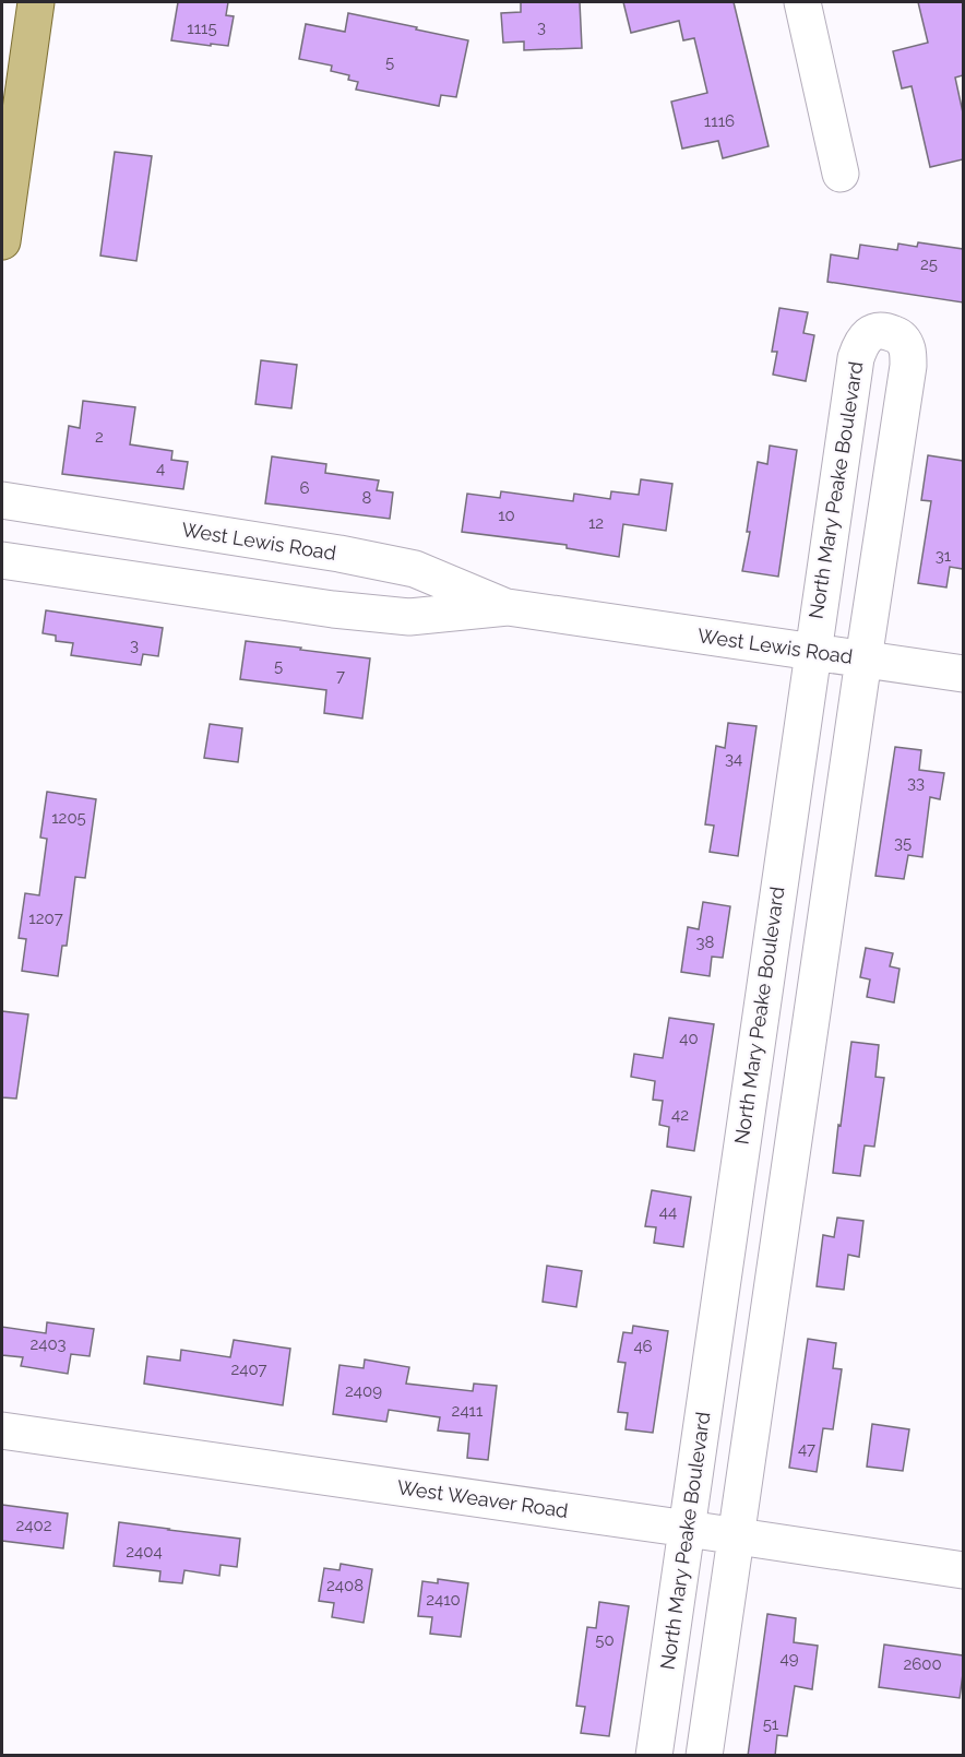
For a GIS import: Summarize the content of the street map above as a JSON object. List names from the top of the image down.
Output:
{
  "streets": {
    "street": ["North Mary Peake Boulevard", "West Lewis Road", "West Weaver Road"]
  },
  "crossings": [
    ["North Mary Peake Boulevard", "West Lewis Road"],
    ["North Mary Peake Boulevard", "West Weaver Road"]
  ],
  "house_numbers": [
    "3",
    "1115",
    "5",
    "1116",
    "25",
    "2",
    "4",
    "6",
    "8",
    "10",
    "12",
    "31",
    "3",
    "5",
    "7",
    "34",
    "33",
    "1205",
    "35",
    "1207",
    "38",
    "40",
    "42",
    "44",
    "2403",
    "46",
    "2407",
    "2409",
    "2411",
    "47",
    "2402",
    "2404",
    "2408",
    "2410",
    "50",
    "49",
    "2600",
    "51"
  ]
}
